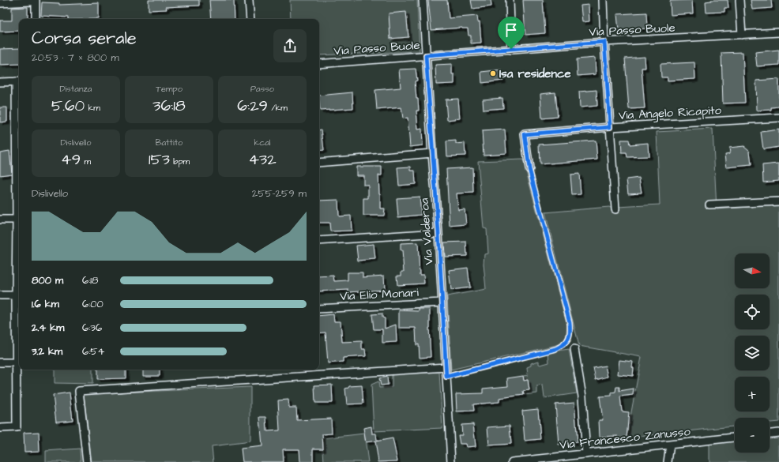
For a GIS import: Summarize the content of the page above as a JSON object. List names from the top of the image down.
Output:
{
  "streets": {
    "street": [
      "Via Passo Buole",
      "Via Angelo Ricapito",
      "Via Valderoa",
      "Via Elio Monari",
      "Via Francesco Zanusso"
    ]
  },
  "crossings": [
    ["Via Passo Buole", "Via Valderoa"],
    ["Via Valderoa", "Via Elio Monari"]
  ],
  "places": ["Isa residence"],
  "north": "right",
  "page": {
    "heading": ["Corsa serale", "20:53 · 7 × 800 m"],
    "stats": [
      ["Distanza", "5.60 km"],
      ["Tempo", "36:18"],
      ["Passo", "6:29 /km"],
      ["Dislivello", "49 m"],
      ["Battito", "153 bpm"],
      ["kcal", "432"]
    ],
    "chart": ["Dislivello", "255–259 m"],
    "map_buttons": ["+", "−"],
    "list": [
      {
        "name": "800 m",
        "note": "6:18"
      },
      {
        "name": "1.6 km",
        "note": "6:00"
      },
      {
        "name": "2.4 km",
        "note": "6:36"
      },
      {
        "name": "3.2 km",
        "note": "6:54"
      }
    ]
  }
}
